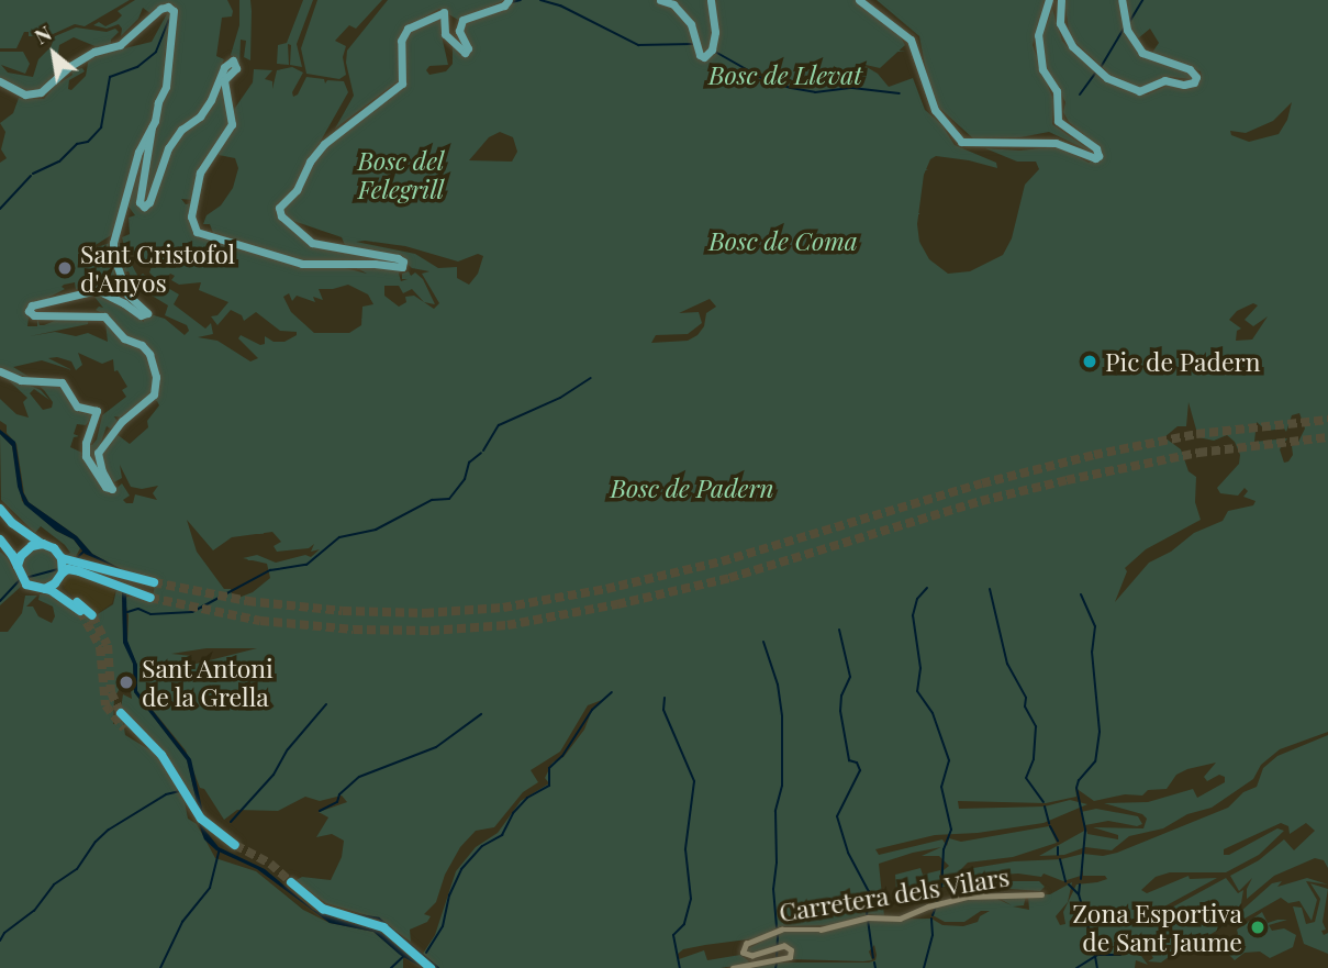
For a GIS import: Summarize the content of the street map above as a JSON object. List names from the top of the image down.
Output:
{
  "streets": {
    "street": ["Carretera dels Vilars"]
  },
  "parks": [
    "Bosc de Llevat",
    "Bosc del Felegrill",
    "Bosc de Coma",
    "Bosc de Padern"
  ],
  "places": [
    "Sant Cristofol d'Anyos",
    "Pic de Padern",
    "Sant Antoni de la Grella",
    "Zona Esportiva de Sant Jaume"
  ],
  "north": "top left"
}
